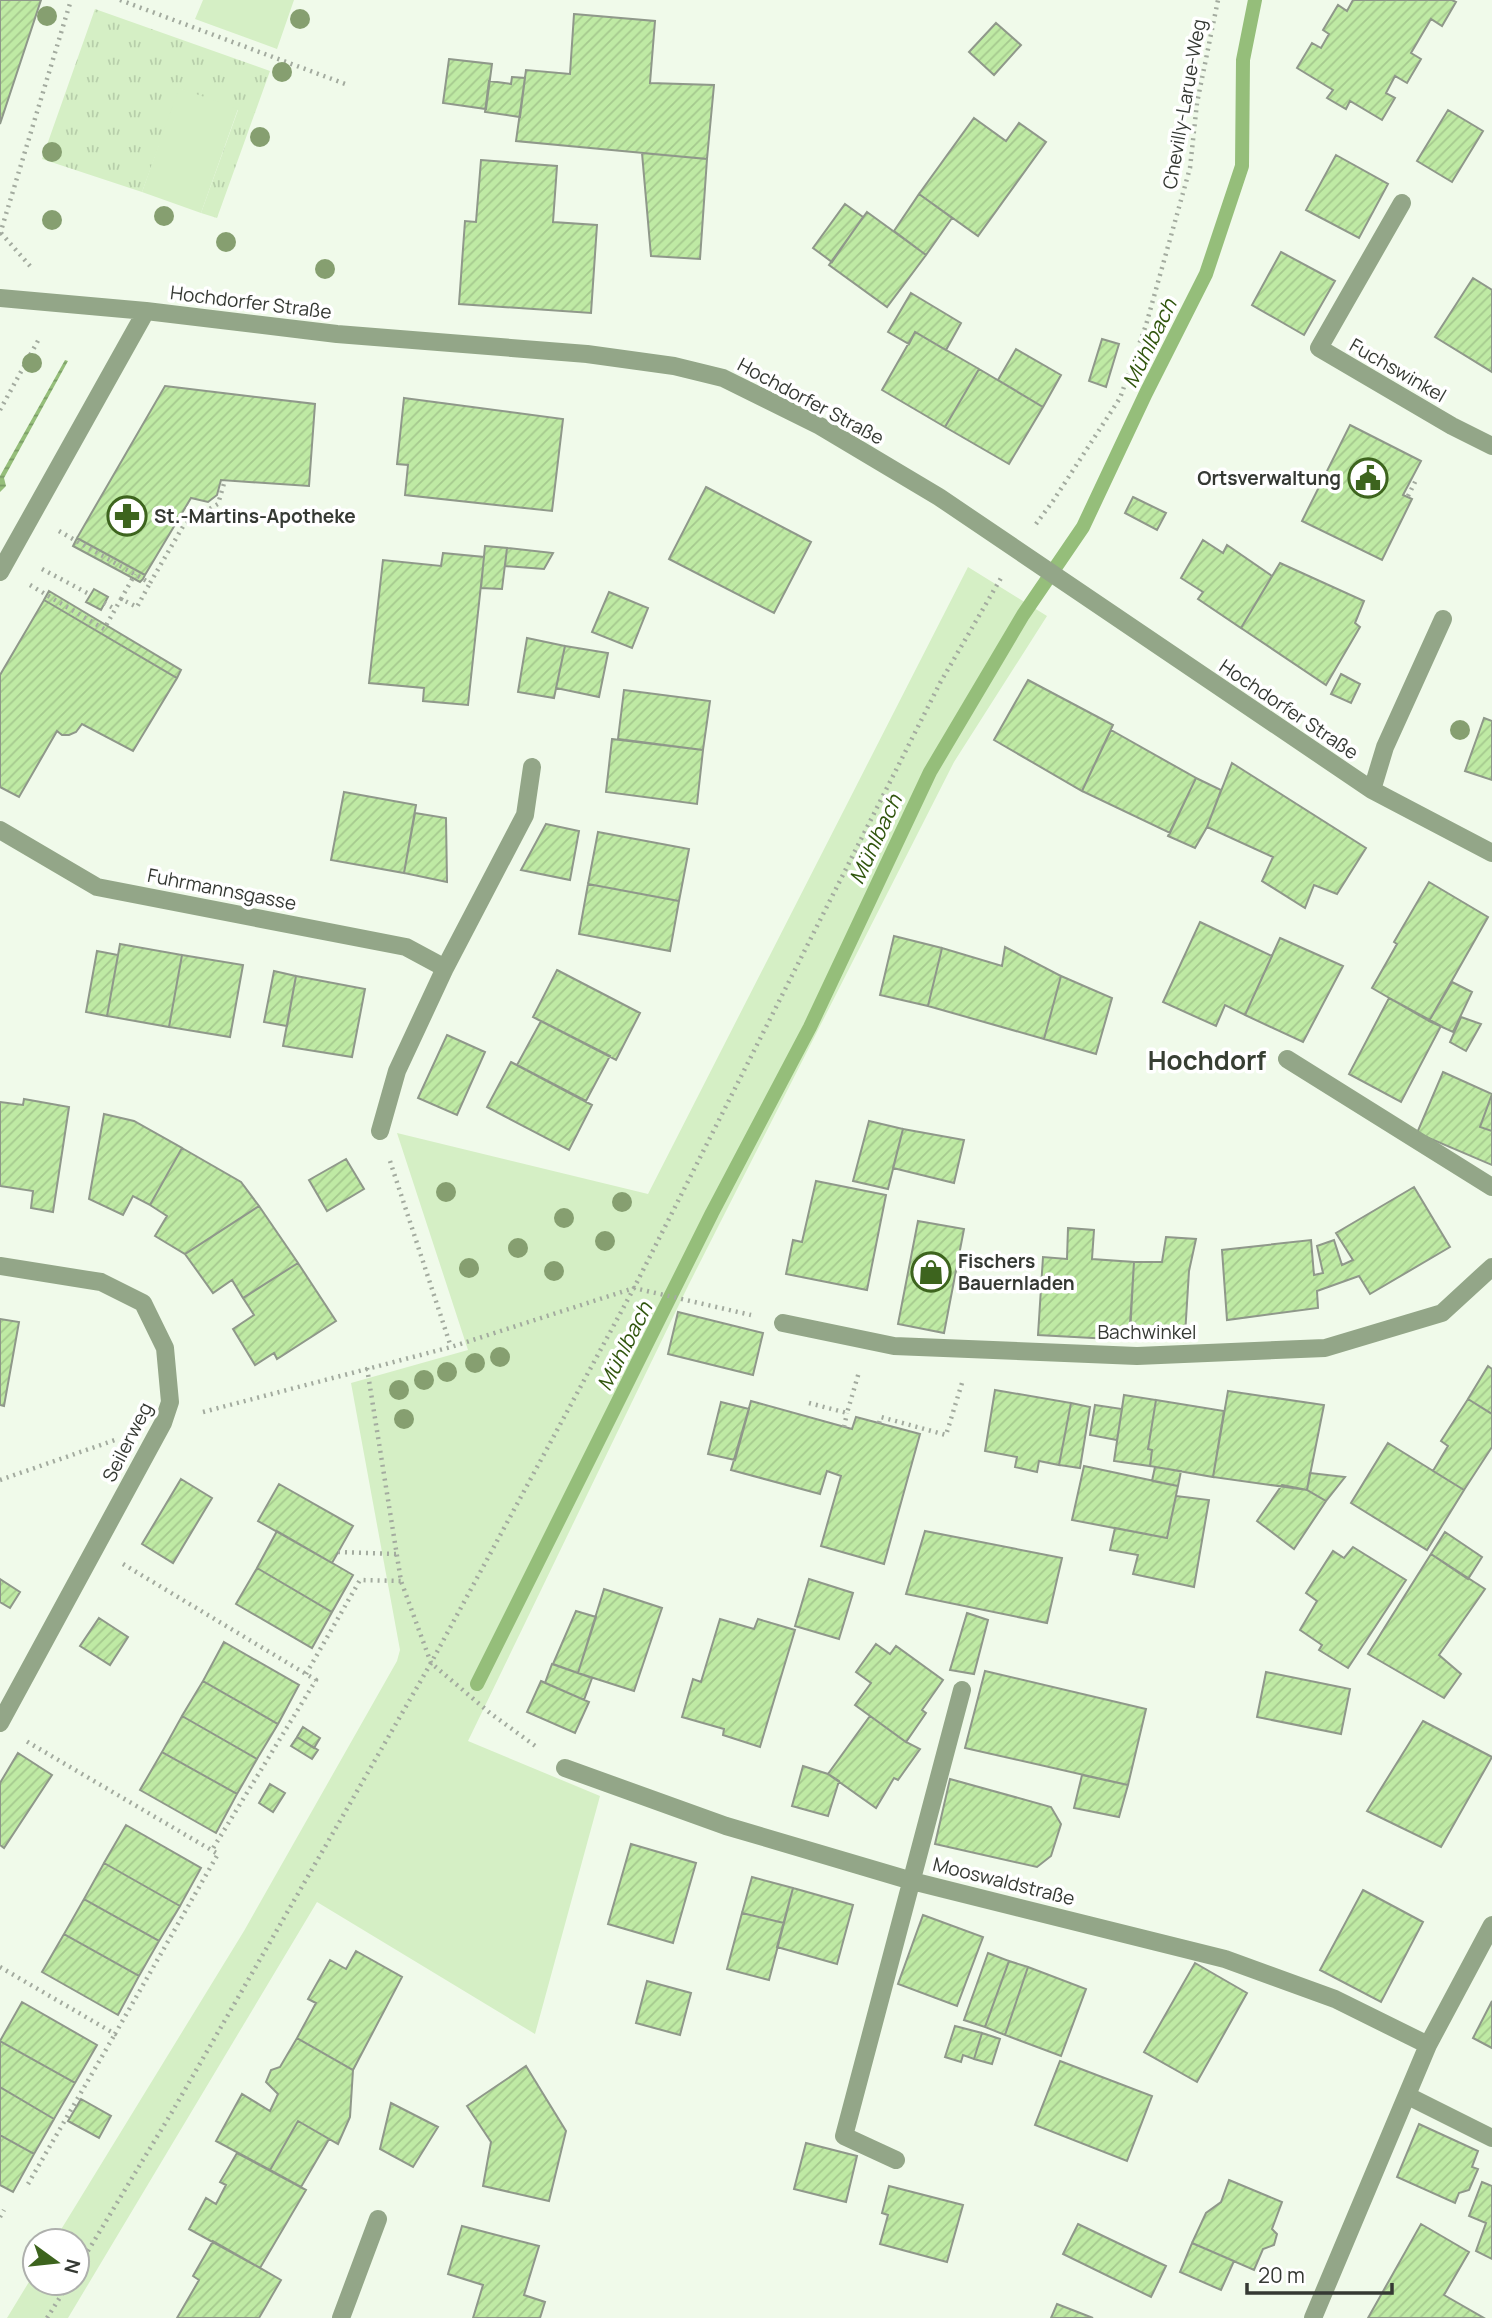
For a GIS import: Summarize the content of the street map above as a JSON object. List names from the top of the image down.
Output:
{
  "streets": {
    "street": [
      "Hochdorfer Straße",
      "Fuchswinkel",
      "Fuhrmannsgasse",
      "Bachwinkel",
      "Seilerweg",
      "Mooswaldstraße"
    ],
    "path": ["Chevilly-Larue-Weg"]
  },
  "crossings": [
    ["Chevilly-Larue-Weg", "Hochdorfer Straße"]
  ],
  "districts": ["Hochdorf"],
  "water": ["Mühlbach"],
  "places": {
    "public building": ["Ortsverwaltung"],
    "pharmacy": ["St.-Martins-Apotheke"],
    "shop": ["Fischers Bauernladen"]
  },
  "scale_bar": "20 m",
  "north": "right"
}
